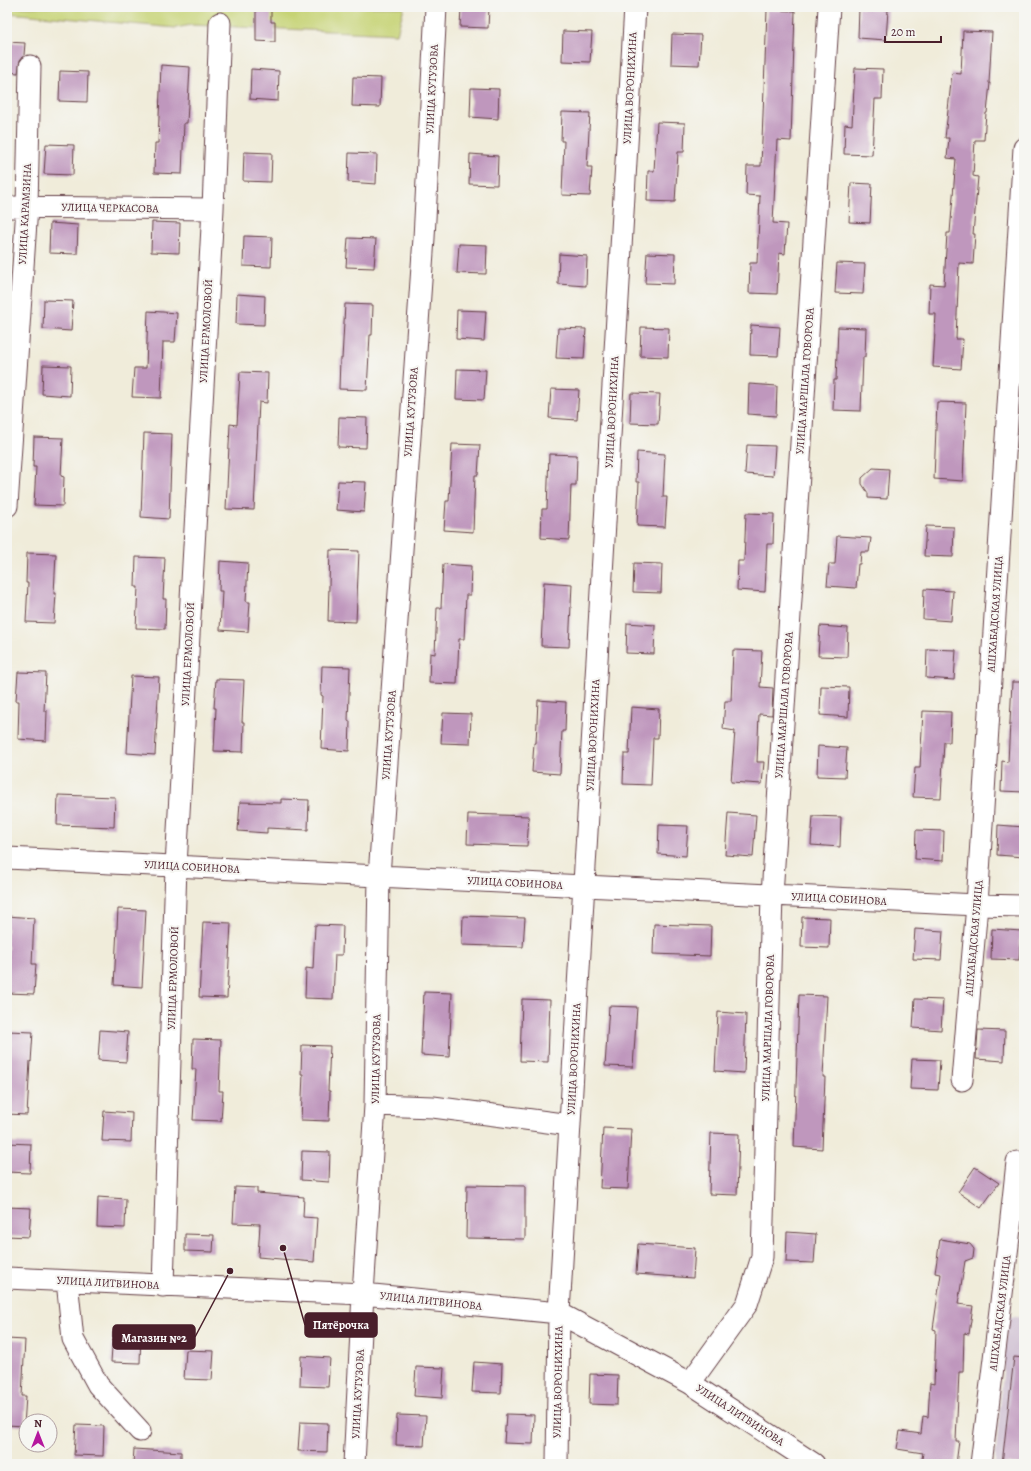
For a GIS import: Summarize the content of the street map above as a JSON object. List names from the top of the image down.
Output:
{
  "streets": {
    "street": [
      "УЛИЦА ВОРОНИХИНА",
      "УЛИЦА КУТУЗОВА",
      "УЛИЦА ЧЕРКАСОВА",
      "УЛИЦА КАРАМЗИНА",
      "УЛИЦА ЕРМОЛОВОЙ",
      "УЛИЦА МАРШАЛА ГОВОРОВА",
      "АШХАБАДСКАЯ УЛИЦА",
      "УЛИЦА СОБИНОВА",
      "УЛИЦА ЛИТВИНОВА"
    ]
  },
  "crossings": [
    ["УЛИЦА ВОРОНИХИНА", "УЛИЦА СОБИНОВА"],
    ["УЛИЦА ВОРОНИХИНА", "УЛИЦА ЛИТВИНОВА"],
    ["УЛИЦА КУТУЗОВА", "УЛИЦА СОБИНОВА"],
    ["УЛИЦА КУТУЗОВА", "УЛИЦА ЛИТВИНОВА"],
    ["УЛИЦА ЧЕРКАСОВА", "УЛИЦА КАРАМЗИНА"],
    ["УЛИЦА ЧЕРКАСОВА", "УЛИЦА ЕРМОЛОВОЙ"],
    ["УЛИЦА ЕРМОЛОВОЙ", "УЛИЦА СОБИНОВА"],
    ["УЛИЦА ЕРМОЛОВОЙ", "УЛИЦА ЛИТВИНОВА"],
    ["УЛИЦА МАРШАЛА ГОВОРОВА", "УЛИЦА СОБИНОВА"],
    ["УЛИЦА МАРШАЛА ГОВОРОВА", "УЛИЦА ЛИТВИНОВА"],
    ["АШХАБАДСКАЯ УЛИЦА", "УЛИЦА СОБИНОВА"]
  ],
  "places": ["Пятёрочка", "Магазин №2"],
  "scale_bar": "20 m",
  "north": "top"
}
